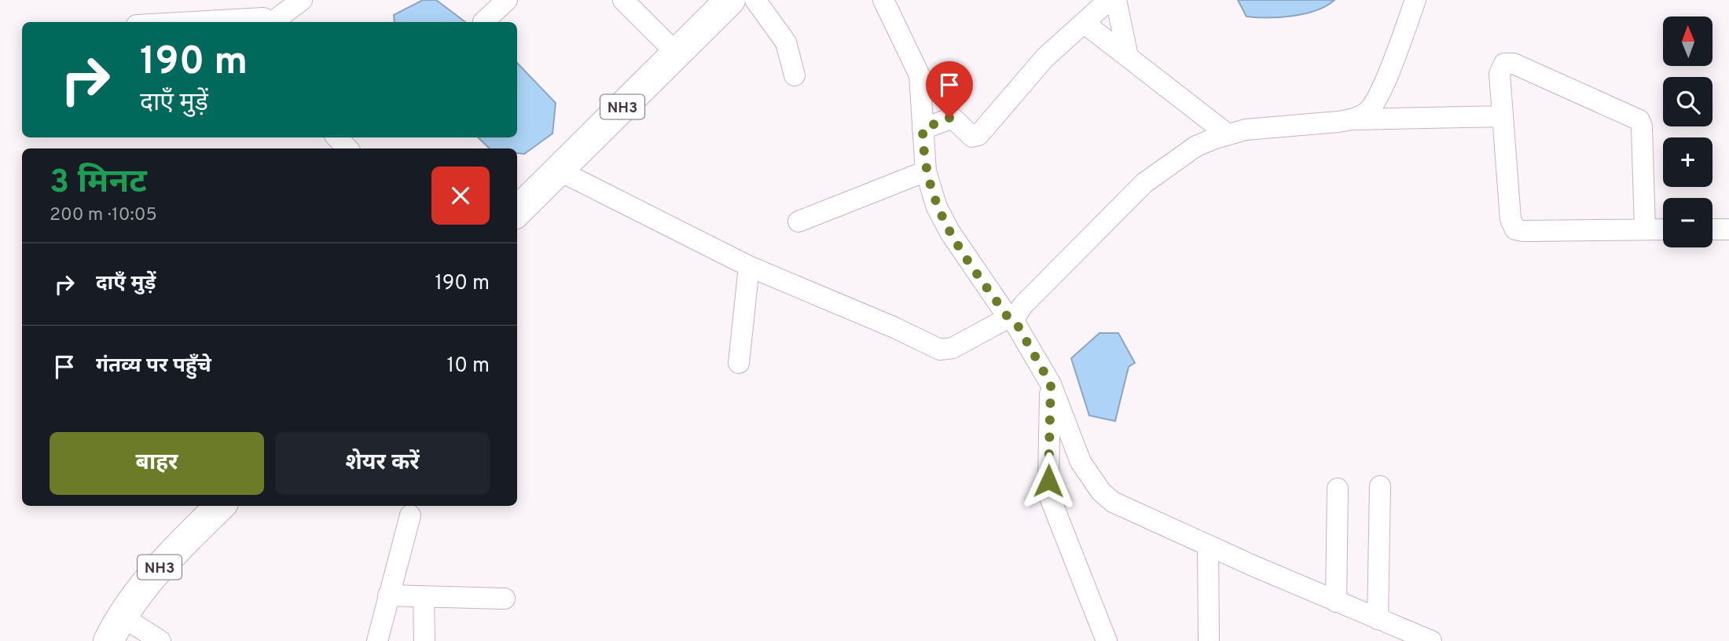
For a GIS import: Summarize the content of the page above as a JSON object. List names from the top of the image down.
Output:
{
  "streets": {
    "highway": ["NH3"]
  },
  "north": "top",
  "page": {
    "map_buttons": ["+", "−"],
    "turn": ["190 m", "दाएँ मुड़ें"],
    "heading": ["3 मिनट", "200 m · 10:05"],
    "list": [
      {
        "name": "दाएँ मुड़ें",
        "value": "190 m"
      },
      {
        "name": "गंतव्य पर पहुँचे",
        "value": "10 m"
      }
    ],
    "buttons": ["बाहर", "शेयर करें"]
  }
}
